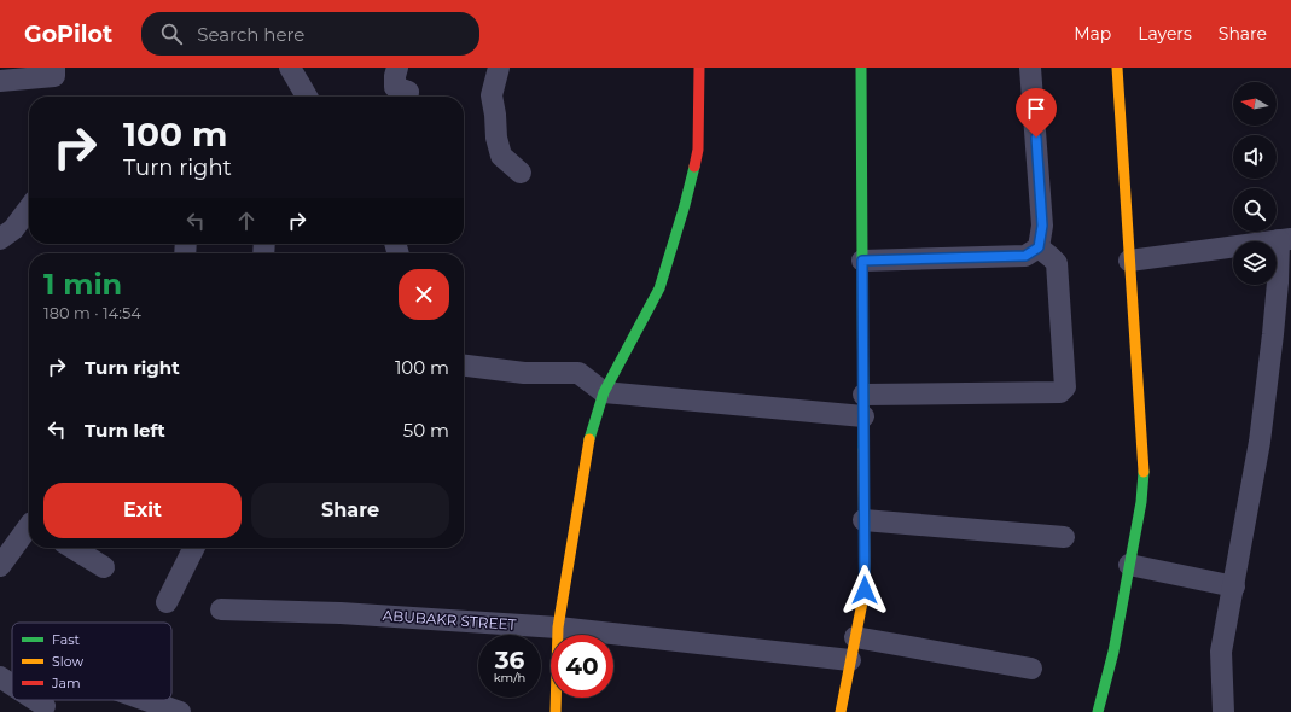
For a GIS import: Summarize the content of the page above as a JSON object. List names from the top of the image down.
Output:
{
  "streets": {
    "street": ["ABUBAKR STREET"]
  },
  "legend": ["Fast", "Slow", "Jam"],
  "north": "left",
  "page": {
    "header": "GoPilot",
    "search": "Search here",
    "nav": ["Map", "Layers", "Share"],
    "turn": ["100 m", "Turn right"],
    "heading": ["1 min", "180 m · 14:54"],
    "list": [
      {
        "name": "Turn right",
        "value": "100 m"
      },
      {
        "name": "Turn left",
        "value": "50 m"
      }
    ],
    "buttons": ["Exit", "Share"],
    "speed": "36 km/h",
    "limit": "40"
  }
}
